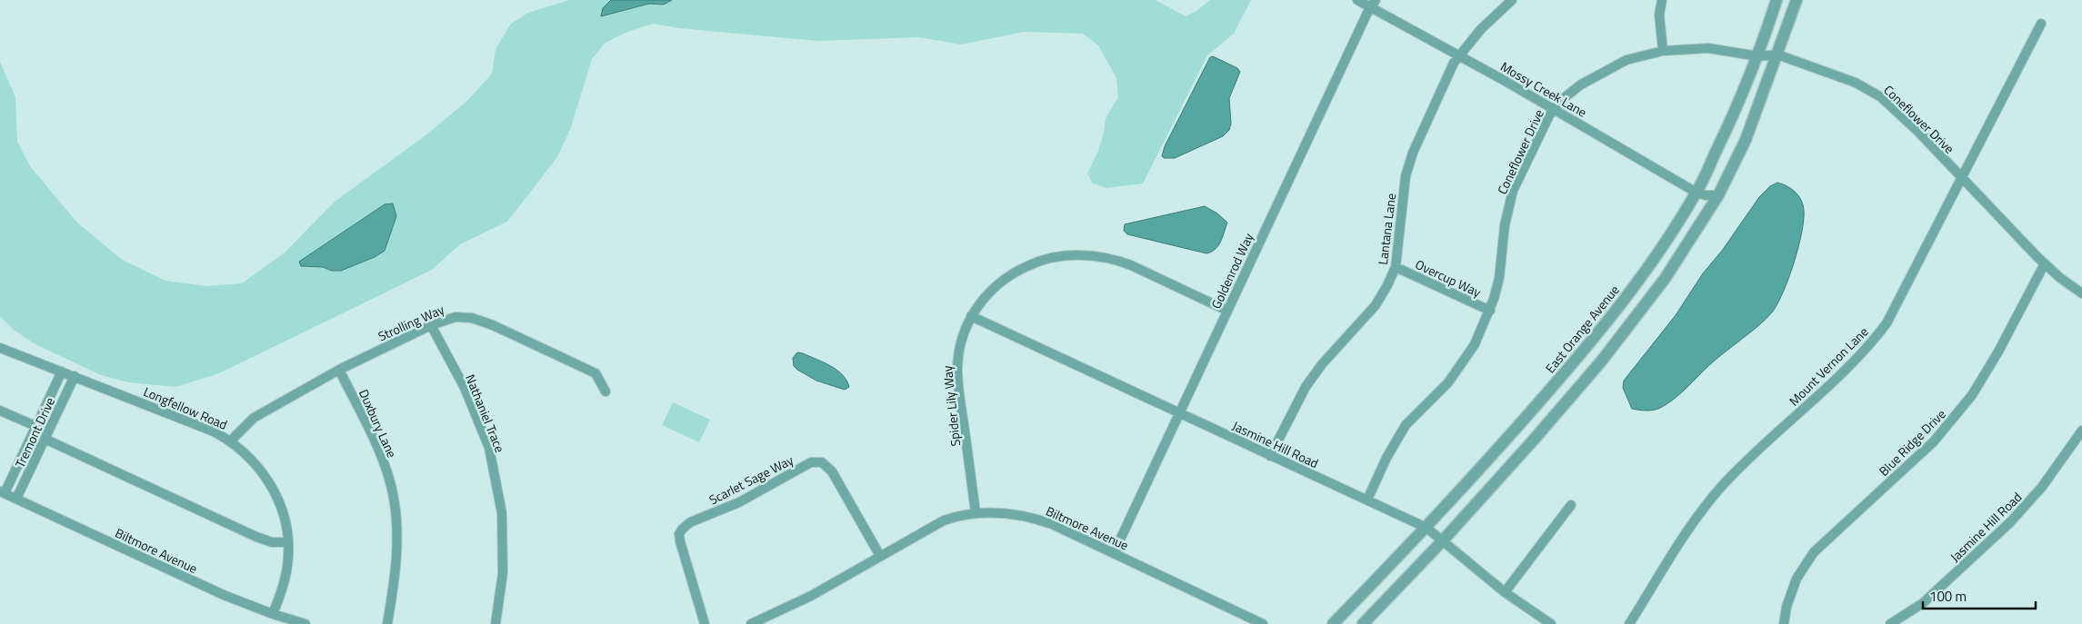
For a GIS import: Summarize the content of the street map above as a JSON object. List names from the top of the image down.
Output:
{
  "streets": {
    "street": [
      "Mossy Creek Lane",
      "Coneflower Drive",
      "Lantana Lane",
      "Goldenrod Way",
      "Overcup Way",
      "Strolling Way",
      "East Orange Avenue",
      "Mount Vernon Lane",
      "Spider Lily Way",
      "Longfellow Road",
      "Nathaniel Trace",
      "Duxbury Lane",
      "Tremont Drive",
      "Blue Ridge Drive",
      "Jasmine Hill Road",
      "Scarlet Sage Way",
      "Biltmore Avenue"
    ]
  },
  "crossings": [
    ["Mossy Creek Lane", "Coneflower Drive"],
    ["Mossy Creek Lane", "Lantana Lane"],
    ["Mossy Creek Lane", "Goldenrod Way"],
    ["Mossy Creek Lane", "East Orange Avenue"],
    ["Coneflower Drive", "Overcup Way"],
    ["Coneflower Drive", "East Orange Avenue"],
    ["Coneflower Drive", "Mount Vernon Lane"],
    ["Coneflower Drive", "Blue Ridge Drive"],
    ["Coneflower Drive", "Jasmine Hill Road"],
    ["Lantana Lane", "Overcup Way"],
    ["Lantana Lane", "Jasmine Hill Road"],
    ["Goldenrod Way", "Spider Lily Way"],
    ["Goldenrod Way", "Jasmine Hill Road"],
    ["Goldenrod Way", "Biltmore Avenue"],
    ["Strolling Way", "Longfellow Road"],
    ["Strolling Way", "Nathaniel Trace"],
    ["Strolling Way", "Duxbury Lane"],
    ["East Orange Avenue", "Jasmine Hill Road"],
    ["Spider Lily Way", "Jasmine Hill Road"],
    ["Spider Lily Way", "Biltmore Avenue"],
    ["Longfellow Road", "Tremont Drive"],
    ["Longfellow Road", "Biltmore Avenue"],
    ["Tremont Drive", "Biltmore Avenue"],
    ["Scarlet Sage Way", "Biltmore Avenue"]
  ],
  "scale_bar": "100 m"
}
